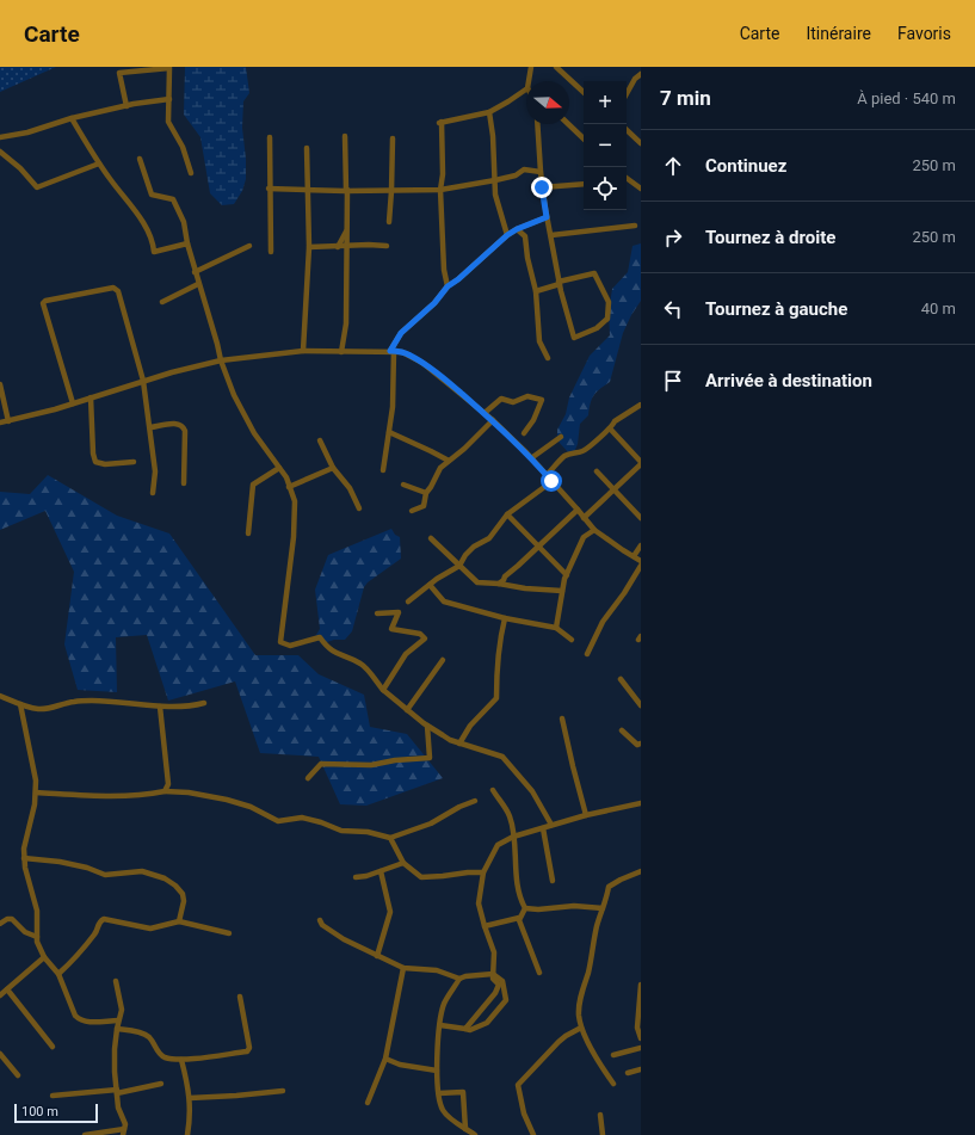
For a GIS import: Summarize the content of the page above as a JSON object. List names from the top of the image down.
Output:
{
  "scale_bar": "100 m",
  "north": "right",
  "page": {
    "header": "Carte",
    "nav": ["Carte", "Itinéraire", "Favoris"],
    "heading": ["7 min", "À pied · 540 m"],
    "map_buttons": ["+", "−"],
    "list": [
      ["Continuez", "250 m"],
      ["Tournez à droite", "250 m"],
      ["Tournez à gauche", "40 m"],
      "Arrivée à destination"
    ],
    "scale": "100 m"
  }
}
